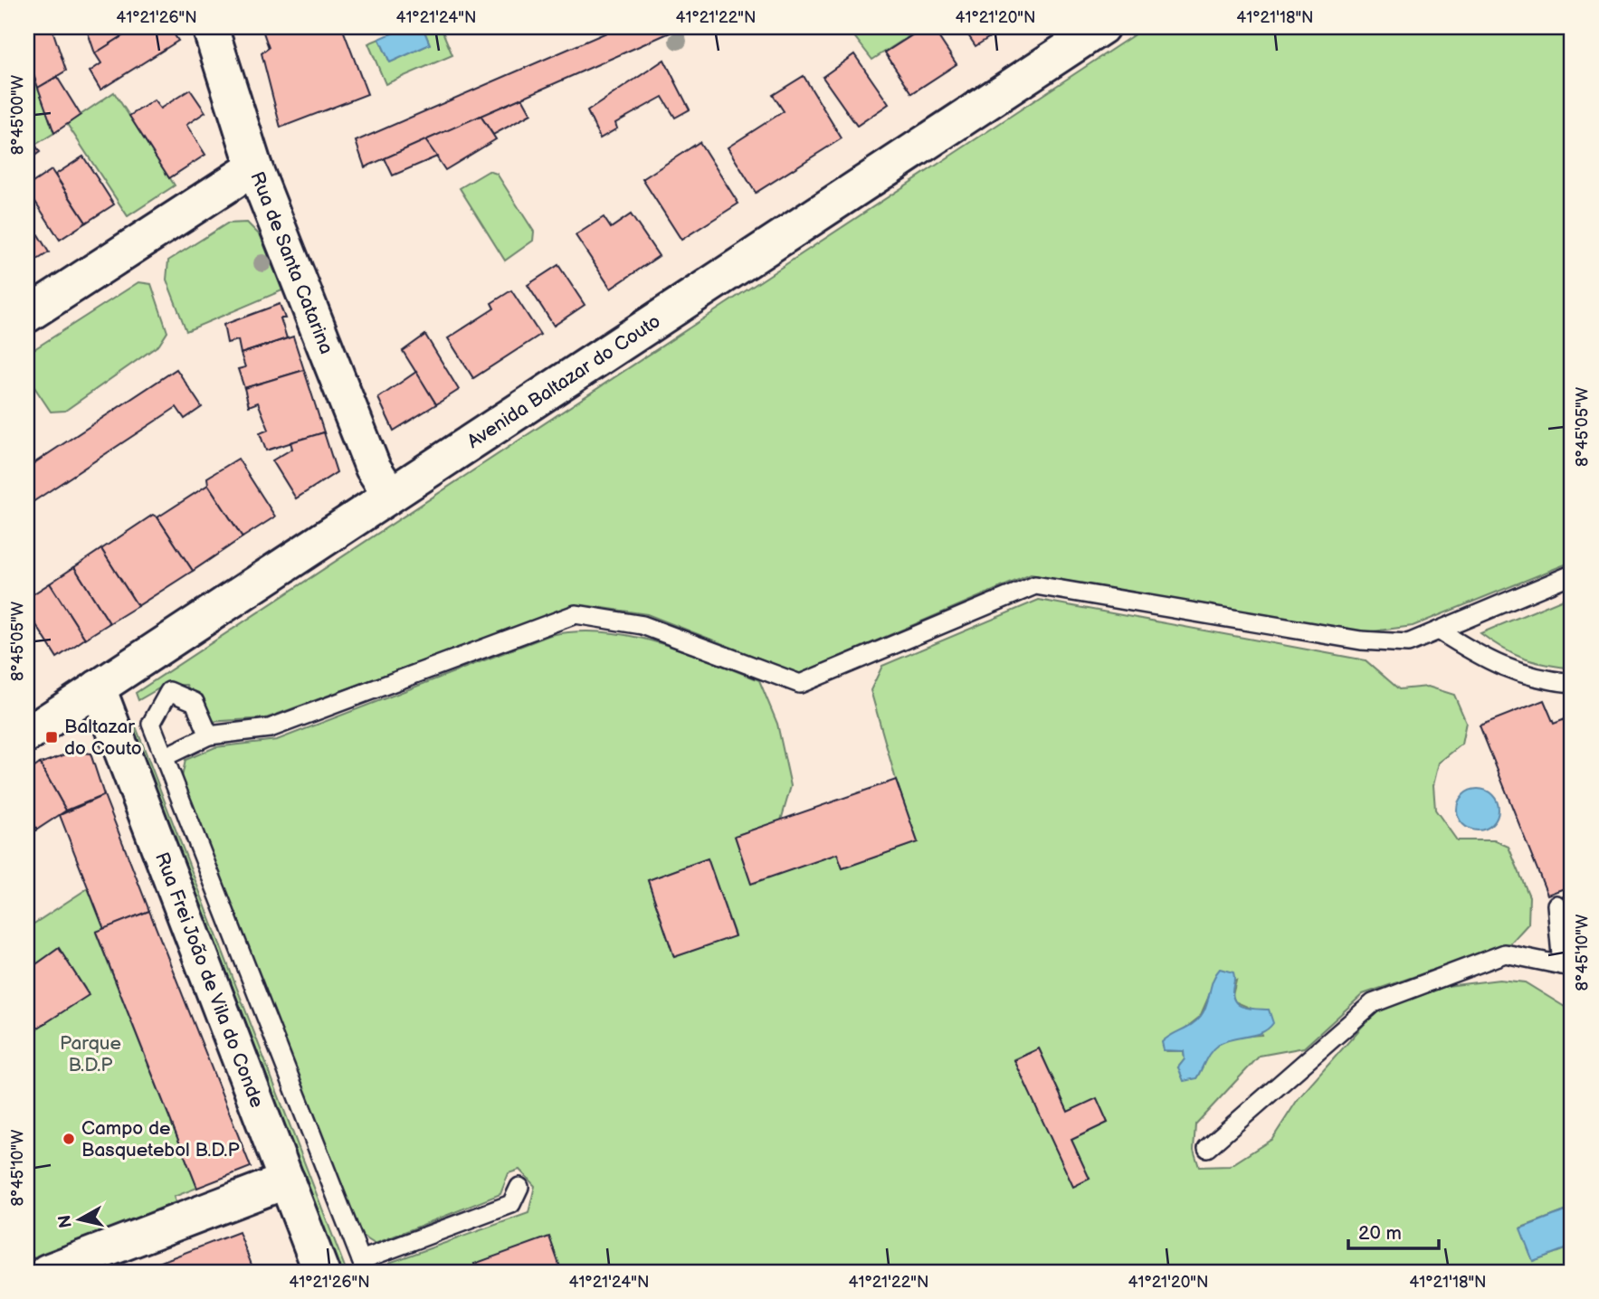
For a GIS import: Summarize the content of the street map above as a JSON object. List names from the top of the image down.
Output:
{
  "streets": {
    "street": ["Rua de Santa Catarina", "Avenida Baltazar do Couto", "Rua Frei João de Vila do Conde"]
  },
  "crossings": [
    ["Rua de Santa Catarina", "Avenida Baltazar do Couto"],
    ["Avenida Baltazar do Couto", "Rua Frei João de Vila do Conde"]
  ],
  "parks": ["Parque B.D.P"],
  "places": {
    "transit": ["Baltazar do Couto"],
    "other": ["Campo de Basquetebol B.D.P"]
  },
  "scale_bar": "20 m",
  "north": "left",
  "coordinates": [
    "41°21'26\"N",
    "41°21'24\"N",
    "41°21'22\"N",
    "41°21'20\"N",
    "41°21'18\"N",
    "8°45'00\"W",
    "8°45'05\"W",
    "8°45'10\"W"
  ]
}
